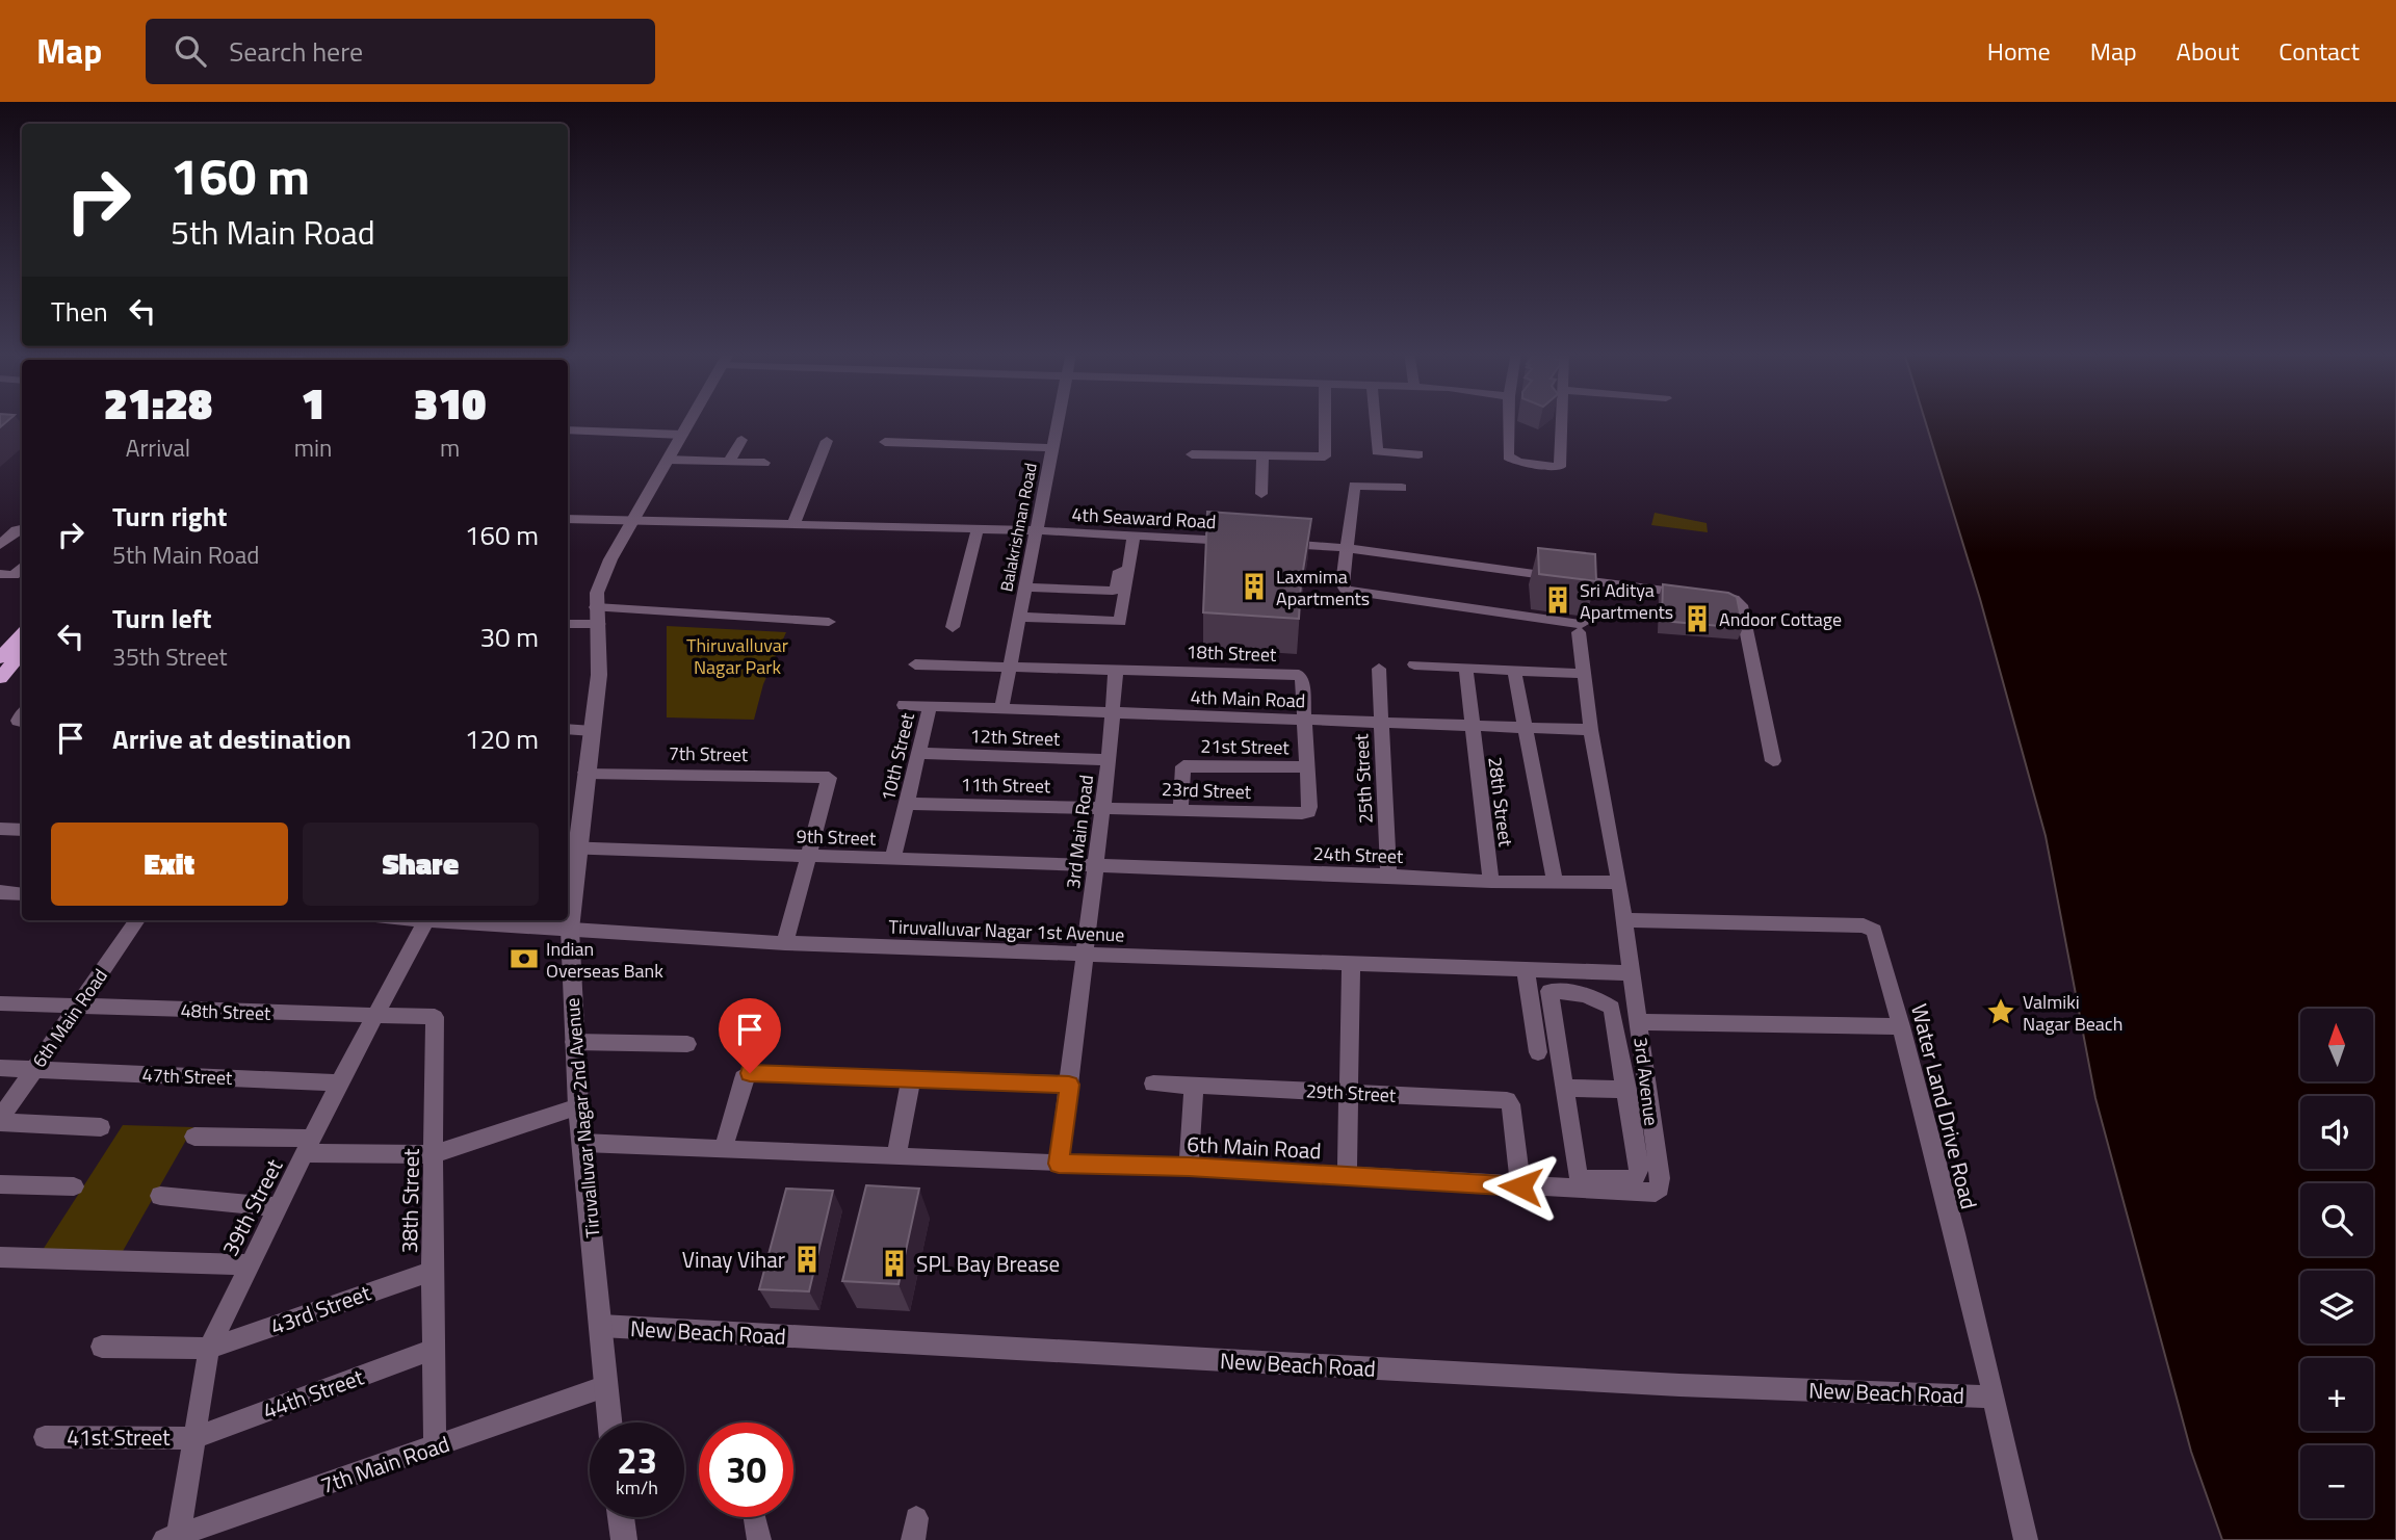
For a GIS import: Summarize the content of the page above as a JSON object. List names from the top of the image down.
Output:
{
  "streets": {
    "street": [
      "4th Seaward Road",
      "Balakrishnan Road",
      "18th Street",
      "4th Main Road",
      "12th Street",
      "21st Street",
      "7th Street",
      "10th Street",
      "25th Street",
      "11th Street",
      "23rd Street",
      "28th Street",
      "3rd Main Road",
      "9th Street",
      "24th Street",
      "Tiruvalluvar Nagar 1st Avenue",
      "48th Street",
      "6th Main Road",
      "47th Street",
      "3rd Avenue",
      "29th Street",
      "Water Land Drive Road",
      "Tiruvalluvar Nagar 2nd Avenue",
      "38th Street",
      "39th Street",
      "43rd Street",
      "New Beach Road",
      "44th Street",
      "41st Street",
      "7th Main Road"
    ]
  },
  "crossings": [
    ["4th Seaward Road", "Balakrishnan Road"],
    ["4th Seaward Road", "Tiruvalluvar Nagar 2nd Avenue"],
    ["Balakrishnan Road", "4th Main Road"],
    ["18th Street", "4th Main Road"],
    ["18th Street", "3rd Main Road"],
    ["4th Main Road", "10th Street"],
    ["4th Main Road", "25th Street"],
    ["4th Main Road", "28th Street"],
    ["4th Main Road", "3rd Main Road"],
    ["12th Street", "10th Street"],
    ["12th Street", "3rd Main Road"],
    ["21st Street", "23rd Street"],
    ["7th Street", "9th Street"],
    ["7th Street", "Tiruvalluvar Nagar 2nd Avenue"],
    ["10th Street", "11th Street"],
    ["10th Street", "9th Street"],
    ["25th Street", "24th Street"],
    ["11th Street", "23rd Street"],
    ["11th Street", "3rd Main Road"],
    ["23rd Street", "3rd Main Road"],
    ["28th Street", "24th Street"],
    ["3rd Main Road", "9th Street"],
    ["3rd Main Road", "24th Street"],
    ["3rd Main Road", "Tiruvalluvar Nagar 1st Avenue"],
    ["3rd Main Road", "6th Main Road"],
    ["9th Street", "24th Street"],
    ["9th Street", "Tiruvalluvar Nagar 2nd Avenue"],
    ["Tiruvalluvar Nagar 1st Avenue", "3rd Avenue"],
    ["Tiruvalluvar Nagar 1st Avenue", "Tiruvalluvar Nagar 2nd Avenue"],
    ["Tiruvalluvar Nagar 1st Avenue", "39th Street"],
    ["48th Street", "6th Main Road"],
    ["48th Street", "38th Street"],
    ["48th Street", "39th Street"],
    ["6th Main Road", "47th Street"],
    ["6th Main Road", "3rd Avenue"],
    ["6th Main Road", "29th Street"],
    ["6th Main Road", "Tiruvalluvar Nagar 2nd Avenue"],
    ["47th Street", "39th Street"],
    ["3rd Avenue", "Water Land Drive Road"],
    ["Water Land Drive Road", "New Beach Road"],
    ["Tiruvalluvar Nagar 2nd Avenue", "New Beach Road"],
    ["Tiruvalluvar Nagar 2nd Avenue", "7th Main Road"],
    ["38th Street", "39th Street"],
    ["38th Street", "43rd Street"],
    ["38th Street", "44th Street"],
    ["38th Street", "7th Main Road"],
    ["39th Street", "43rd Street"],
    ["39th Street", "44th Street"],
    ["39th Street", "41st Street"],
    ["39th Street", "7th Main Road"],
    ["44th Street", "41st Street"]
  ],
  "parks": ["Thiruvalluvar Nagar Park"],
  "places": {
    "building": [
      "Laxmima Apartments",
      "Sri Aditya Apartments",
      "Andoor Cottage",
      "Vinay Vihar",
      "SPL Bay Brease"
    ],
    "bank": ["Indian Overseas Bank"],
    "place": ["Valmiki Nagar Beach"]
  },
  "north": "top",
  "page": {
    "header": "Map",
    "search": "Search here",
    "nav": [
      "Home",
      "Map",
      "About",
      "Contact"
    ],
    "turn": ["160 m", "5th Main Road"],
    "then": "Then",
    "eta": [
      "21:28",
      "Arrival",
      "1",
      "min",
      "310",
      "m"
    ],
    "list": [
      {
        "name": "Turn right",
        "note": "5th Main Road",
        "value": "160 m"
      },
      {
        "name": "Turn left",
        "note": "35th Street",
        "value": "30 m"
      },
      {
        "name": "Arrive at destination",
        "value": "120 m"
      }
    ],
    "buttons": ["Exit", "Share"],
    "map_buttons": ["+", "−"],
    "speed": "23 km/h",
    "limit": "30"
  }
}
